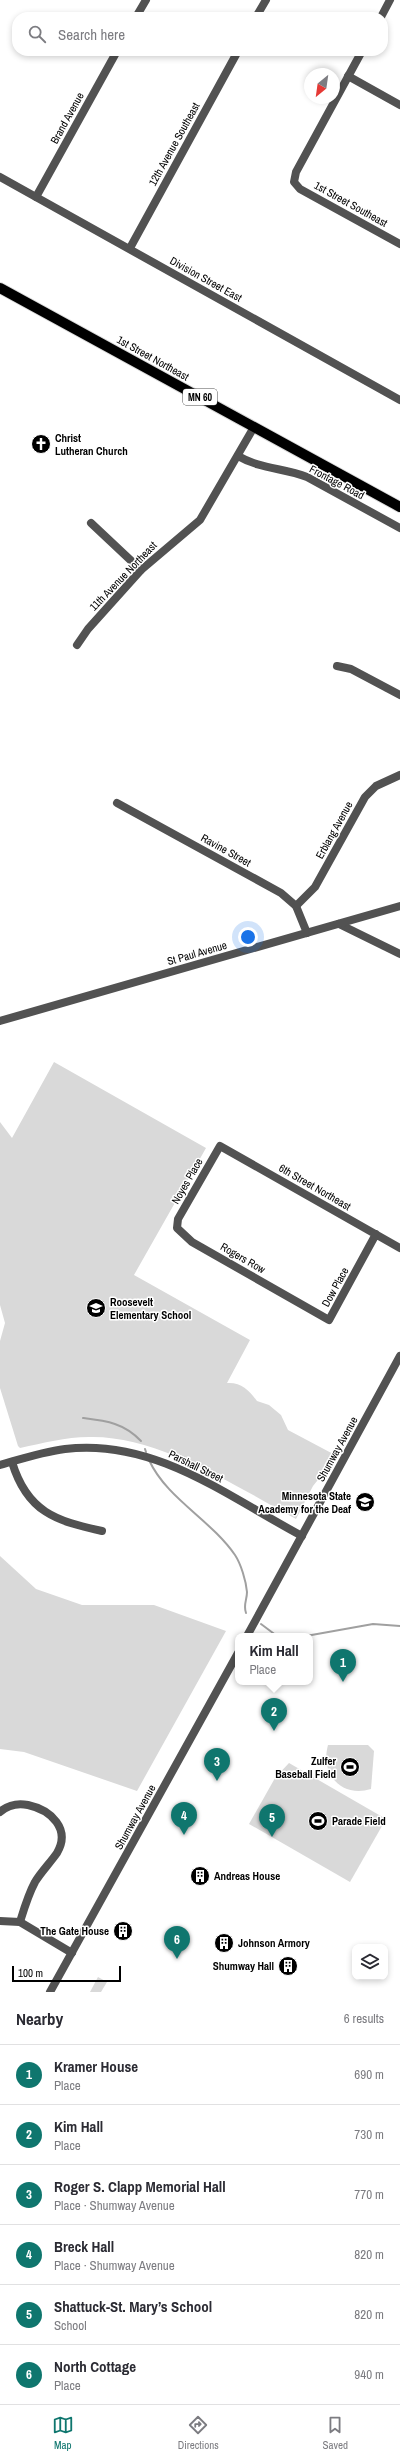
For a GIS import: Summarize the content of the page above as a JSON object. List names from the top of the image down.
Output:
{
  "streets": {
    "main road": ["1st Street Northeast", "MN 60"],
    "street": [
      "Brand Avenue",
      "12th Avenue Southeast",
      "1st Street Southeast",
      "Division Street East",
      "Frontage Road",
      "11th Avenue Northeast",
      "Erblang Avenue",
      "Ravine Street",
      "St Paul Avenue",
      "Noyes Place",
      "6th Street Northeast",
      "Rogers Row",
      "Dow Place",
      "Shumway Avenue",
      "Parshall Street"
    ]
  },
  "crossings": [
    ["Brand Avenue", "Division Street East"],
    ["12th Avenue Southeast", "Division Street East"],
    ["1st Street Northeast", "11th Avenue Northeast"],
    ["Frontage Road", "11th Avenue Northeast"],
    ["Erblang Avenue", "Ravine Street"],
    ["Ravine Street", "St Paul Avenue"],
    ["Noyes Place", "6th Street Northeast"],
    ["Noyes Place", "Rogers Row"],
    ["6th Street Northeast", "Dow Place"],
    ["Rogers Row", "Dow Place"],
    ["Shumway Avenue", "Parshall Street"]
  ],
  "places": {
    "church": ["Christ Lutheran Church"],
    "school or university": ["Roosevelt Elementary School", "Minnesota State Academy for the Deaf"],
    "sports": ["Zulfer Baseball Field", "Parade Field"],
    "building": [
      "Andreas House",
      "The Gate House",
      "Johnson Armory",
      "Shumway Hall"
    ]
  },
  "scale_bar": "100 m",
  "north": "bottom left",
  "page": {
    "search": "Search here",
    "popup": ["Kim Hall", "Place"],
    "pins": [
      "1",
      "2",
      "3",
      "4",
      "5",
      "6"
    ],
    "scale": "100 m",
    "heading": ["Nearby", "6 results"],
    "list": [
      {
        "mark": "1",
        "name": "Kramer House",
        "note": "Place",
        "value": "690 m"
      },
      {
        "mark": "2",
        "name": "Kim Hall",
        "note": "Place",
        "value": "730 m"
      },
      {
        "mark": "3",
        "name": "Roger S. Clapp Memorial Hall",
        "note": "Place · Shumway Avenue",
        "value": "770 m"
      },
      {
        "mark": "4",
        "name": "Breck Hall",
        "note": "Place · Shumway Avenue",
        "value": "820 m"
      },
      {
        "mark": "5",
        "name": "Shattuck-St. Mary’s School",
        "note": "School",
        "value": "820 m"
      },
      {
        "mark": "6",
        "name": "North Cottage",
        "note": "Place",
        "value": "940 m"
      }
    ],
    "nav": ["Map", "Directions", "Saved"]
  }
}
